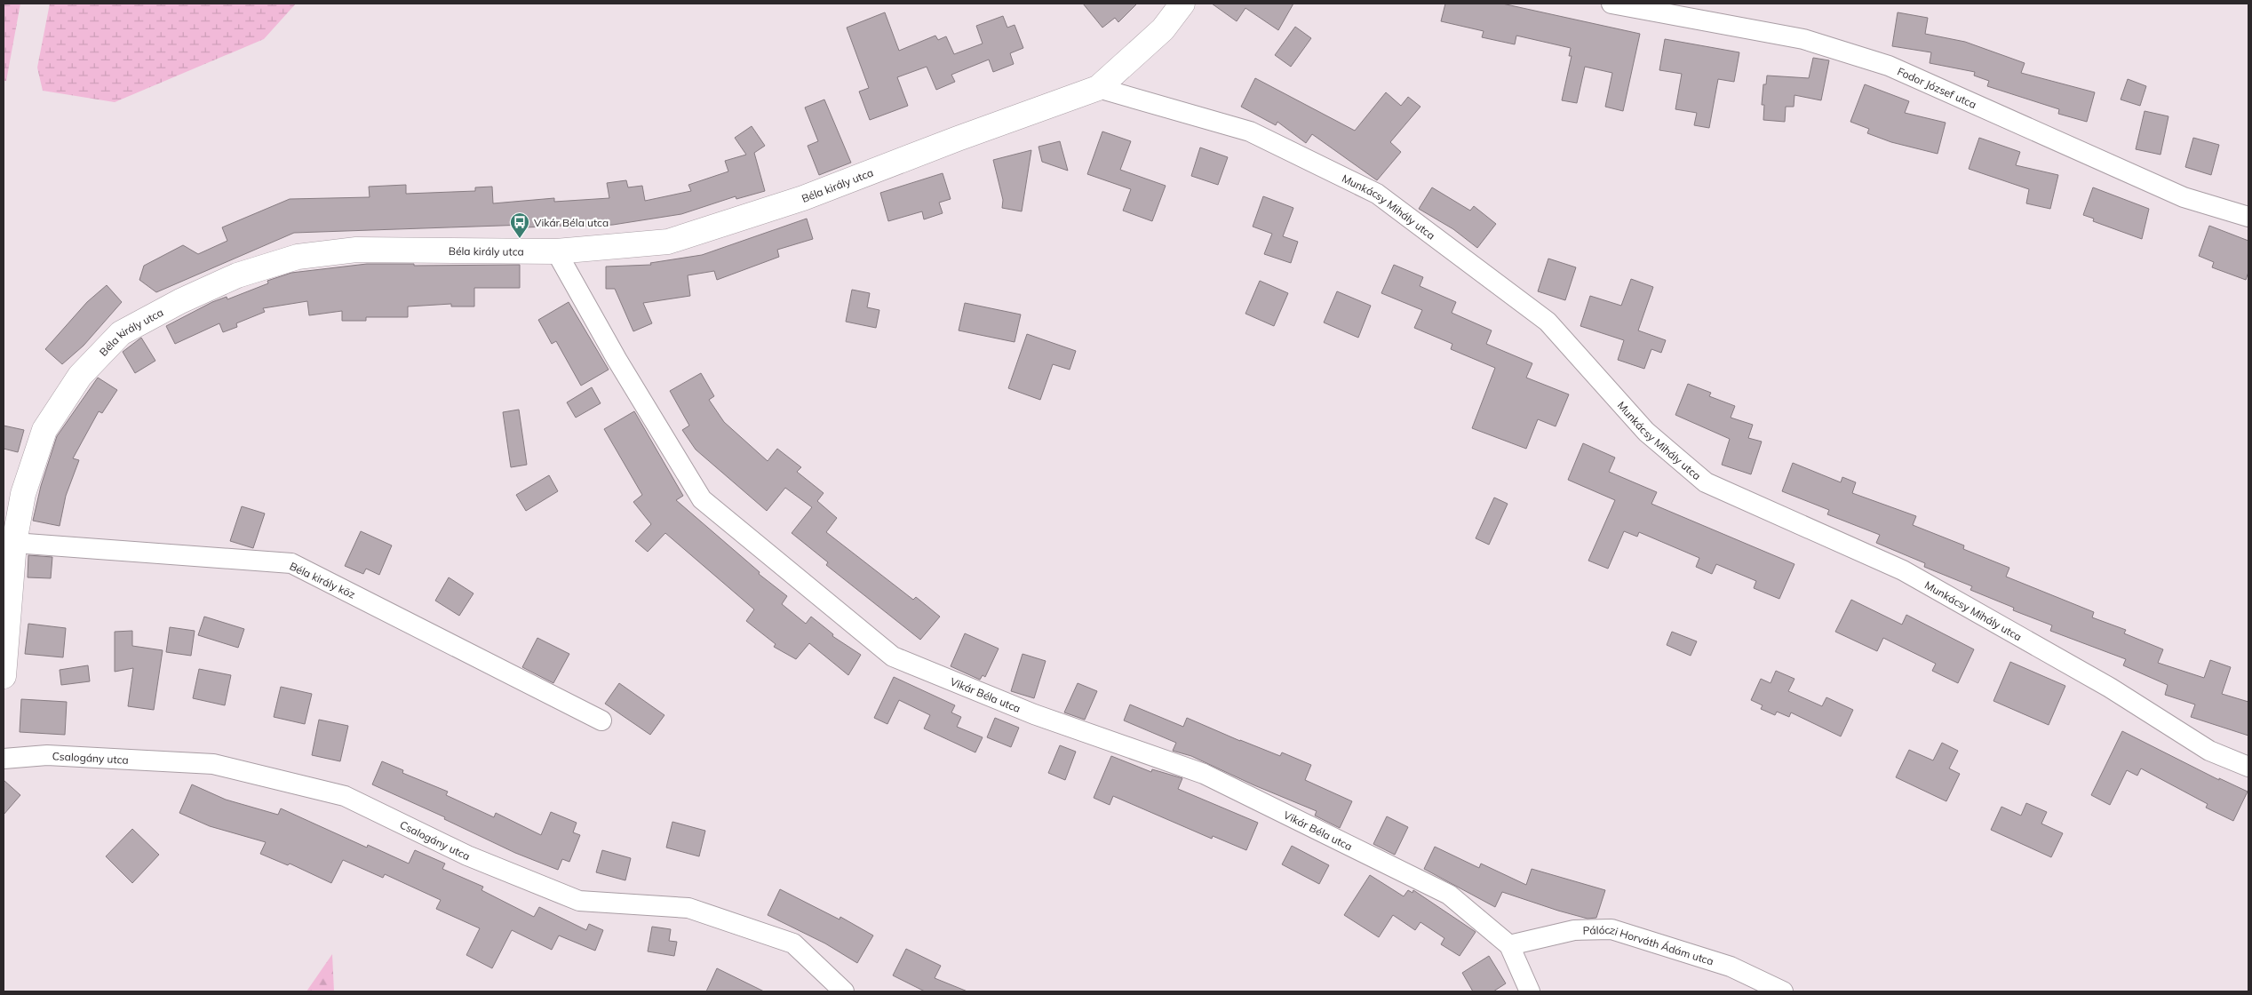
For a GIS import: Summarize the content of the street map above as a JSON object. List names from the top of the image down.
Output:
{
  "streets": {
    "street": [
      "Fodor József utca",
      "Béla király utca",
      "Munkácsy Mihály utca",
      "Béla király köz",
      "Vikár Béla utca",
      "Csalogány utca",
      "Pálóczi Horváth Ádám utca"
    ]
  },
  "crossings": [
    ["Béla király utca", "Munkácsy Mihály utca"],
    ["Béla király utca", "Béla király köz"],
    ["Béla király utca", "Vikár Béla utca"],
    ["Vikár Béla utca", "Pálóczi Horváth Ádám utca"]
  ],
  "places": {
    "bus stop": ["Vikár Béla utca"]
  }
}
